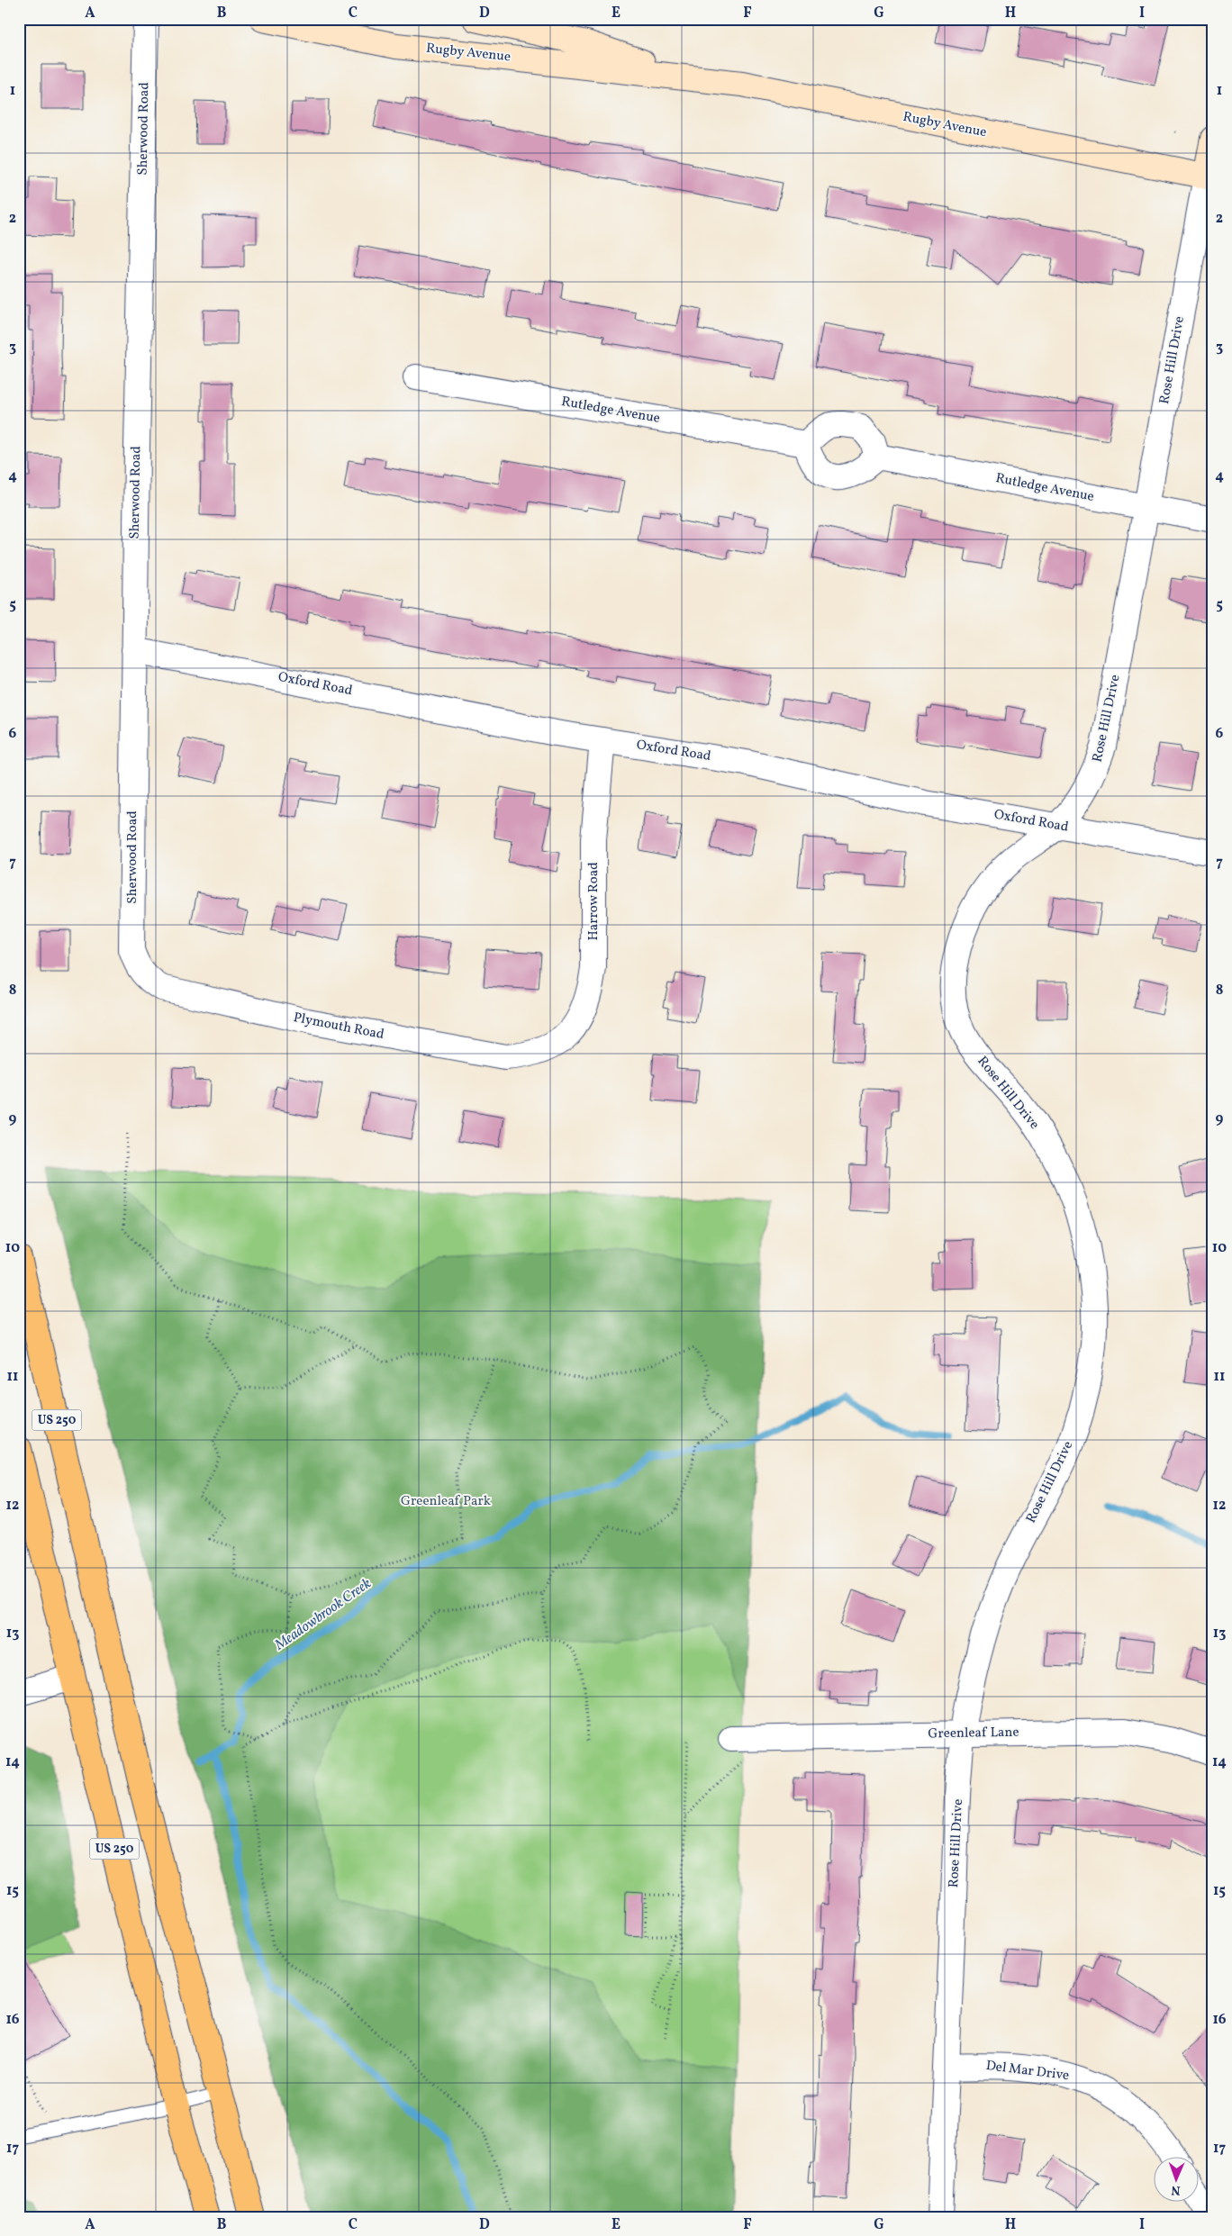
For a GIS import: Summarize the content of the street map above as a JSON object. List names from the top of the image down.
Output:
{
  "streets": {
    "highway": ["US 250"],
    "street": [
      "Rugby Avenue",
      "Sherwood Road",
      "Rose Hill Drive",
      "Rutledge Avenue",
      "Oxford Road",
      "Harrow Road",
      "Plymouth Road",
      "Greenleaf Lane",
      "Del Mar Drive"
    ]
  },
  "crossings": [
    ["Rugby Avenue", "Rose Hill Drive"],
    ["Sherwood Road", "Oxford Road"],
    ["Sherwood Road", "Plymouth Road"],
    ["Rose Hill Drive", "Rutledge Avenue"],
    ["Rose Hill Drive", "Oxford Road"],
    ["Rose Hill Drive", "Greenleaf Lane"],
    ["Rose Hill Drive", "Del Mar Drive"],
    ["Oxford Road", "Harrow Road"],
    ["Harrow Road", "Plymouth Road"]
  ],
  "water": ["Meadowbrook Creek"],
  "parks": ["Greenleaf Park"],
  "north": "bottom",
  "grid": {
    "columns": [
      "A",
      "B",
      "C",
      "D",
      "E",
      "F",
      "G",
      "H",
      "I"
    ],
    "rows": [
      "1",
      "2",
      "3",
      "4",
      "5",
      "6",
      "7",
      "8",
      "9",
      "10",
      "11",
      "12",
      "13",
      "14",
      "15",
      "16",
      "17"
    ]
  }
}
